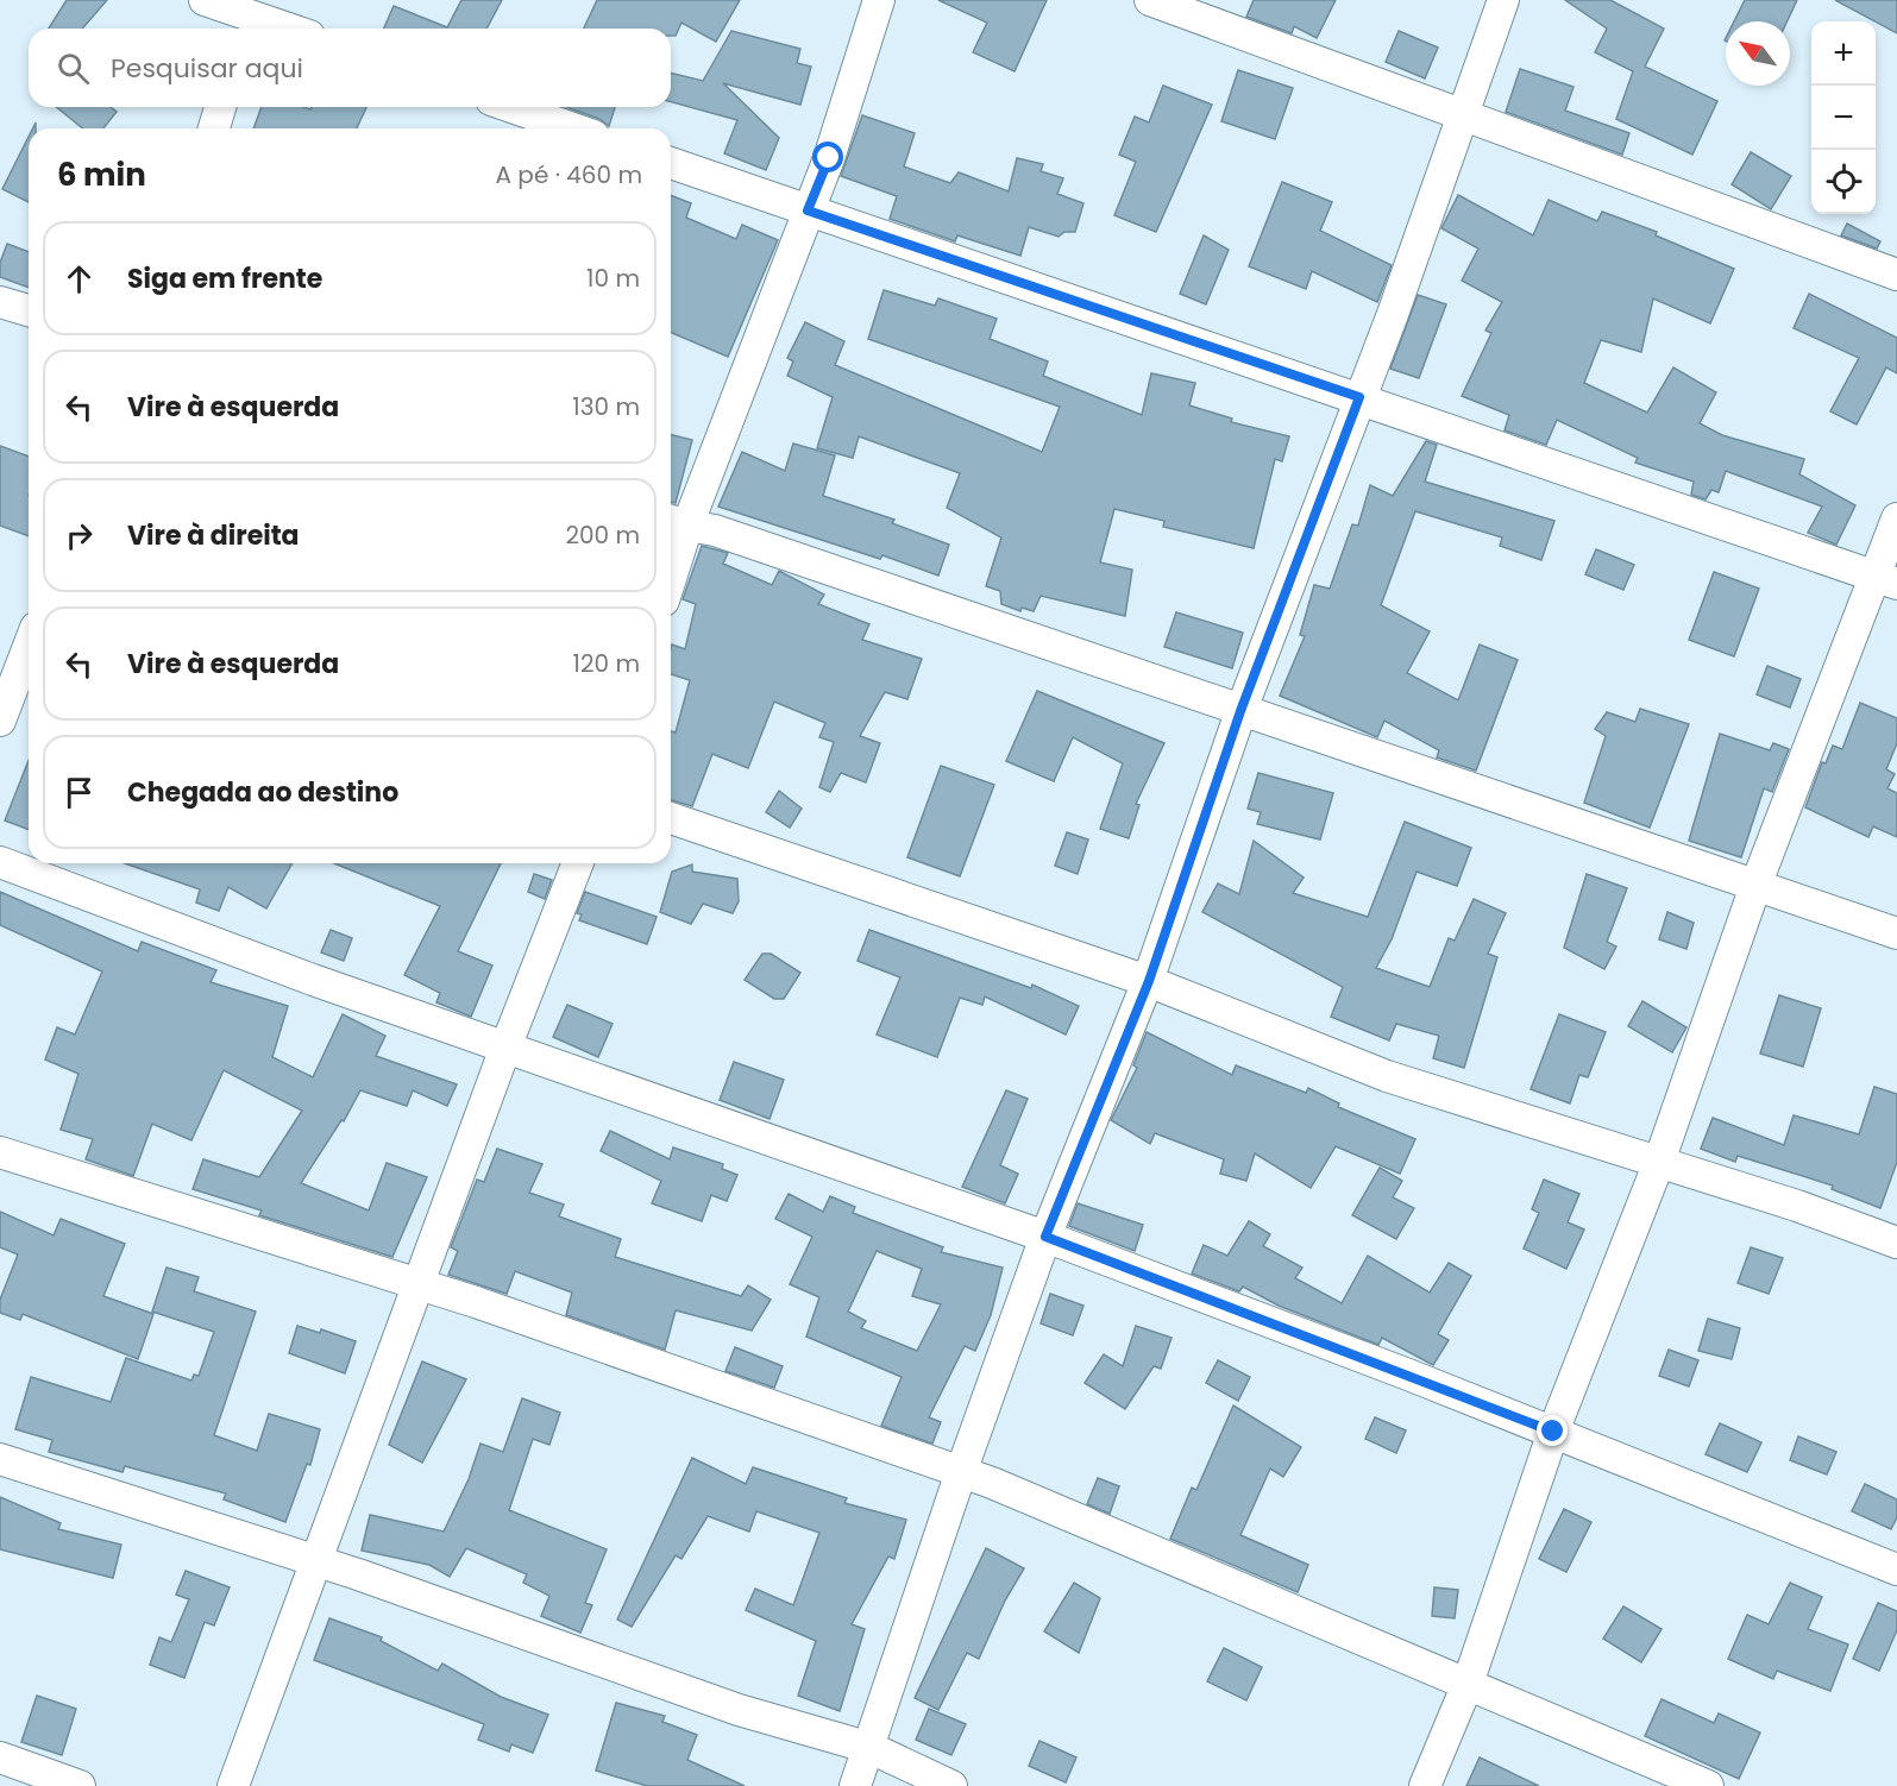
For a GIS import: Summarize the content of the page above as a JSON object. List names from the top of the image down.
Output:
{
  "north": "top left",
  "page": {
    "map_buttons": ["+", "−"],
    "search": "Pesquisar aqui",
    "heading": ["6 min", "A pé · 460 m"],
    "list": [
      ["Siga em frente", "10 m"],
      ["Vire à esquerda", "130 m"],
      ["Vire à direita", "200 m"],
      ["Vire à esquerda", "120 m"],
      "Chegada ao destino"
    ]
  }
}
